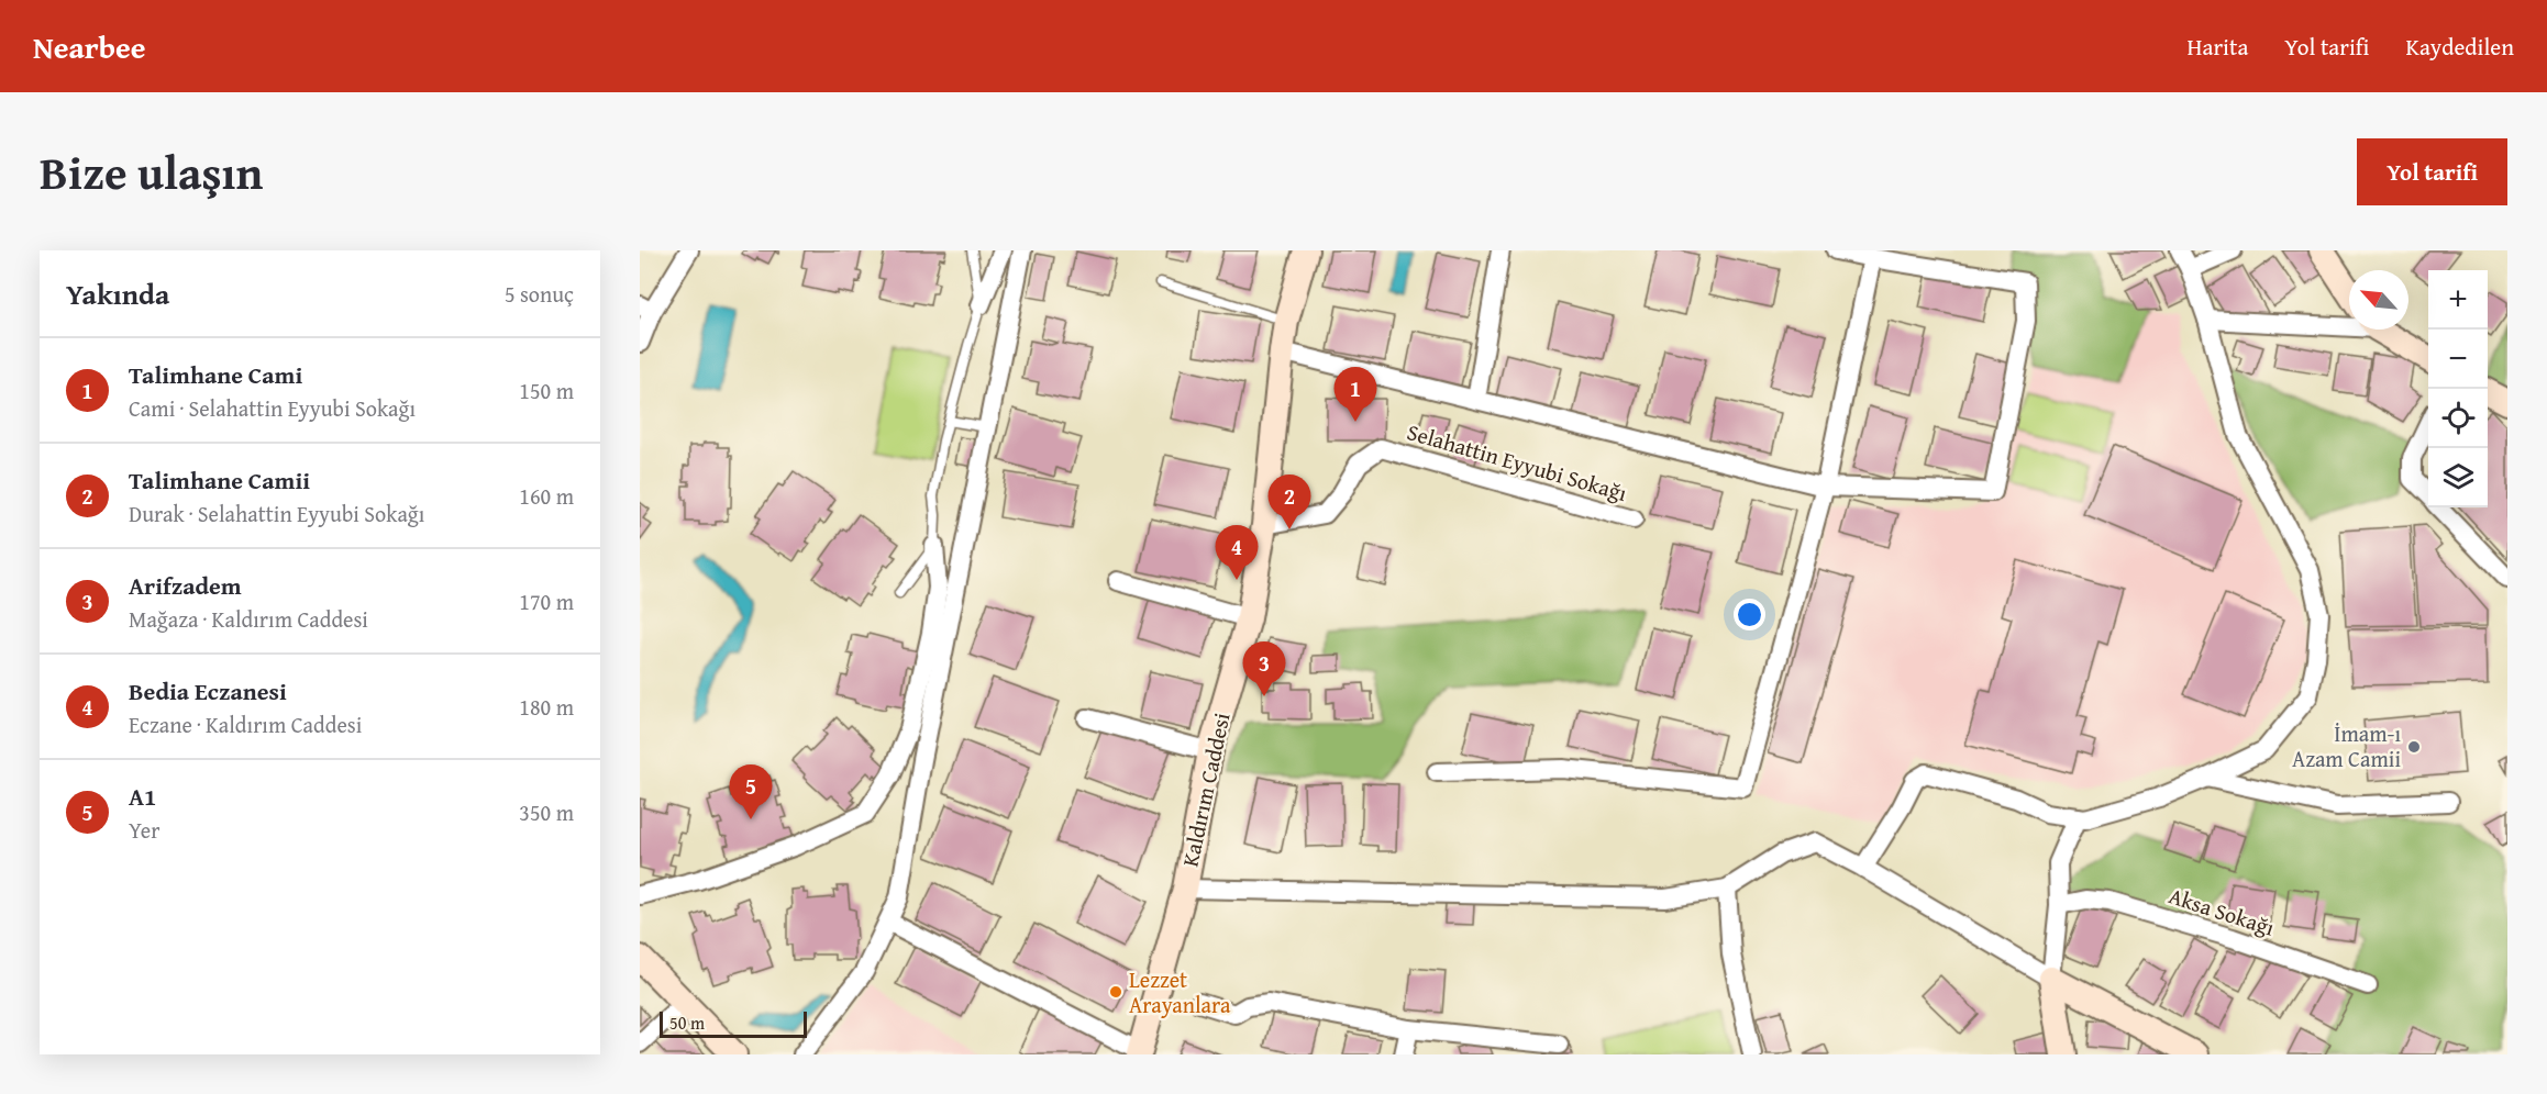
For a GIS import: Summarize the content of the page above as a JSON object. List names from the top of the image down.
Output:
{
  "streets": {
    "street": ["Selahattin Eyyubi Sokağı", "Kaldırım Caddesi", "Aksa Sokağı"]
  },
  "crossings": [
    ["Selahattin Eyyubi Sokağı", "Kaldırım Caddesi"]
  ],
  "places": ["İmam-ı Azam Camii", "Lezzet Arayanlara"],
  "scale_bar": "50 m",
  "north": "top left",
  "page": {
    "header": "Nearbee",
    "nav": ["Harita", "Yol tarifi", "Kaydedilen"],
    "title": "Bize ulaşın",
    "buttons": "Yol tarifi",
    "heading": ["Yakında", "5 sonuç"],
    "map_buttons": ["+", "−"],
    "list": [
      {
        "mark": "1",
        "name": "Talimhane Cami",
        "note": "Cami · Selahattin Eyyubi Sokağı",
        "value": "150 m"
      },
      {
        "mark": "2",
        "name": "Talimhane Camii",
        "note": "Durak · Selahattin Eyyubi Sokağı",
        "value": "160 m"
      },
      {
        "mark": "3",
        "name": "Arifzadem",
        "note": "Mağaza · Kaldırım Caddesi",
        "value": "170 m"
      },
      {
        "mark": "4",
        "name": "Bedia Eczanesi",
        "note": "Eczane · Kaldırım Caddesi",
        "value": "180 m"
      },
      {
        "mark": "5",
        "name": "A1",
        "note": "Yer",
        "value": "350 m"
      }
    ],
    "pins": [
      "1",
      "2",
      "4",
      "3",
      "5"
    ],
    "scale": "50 m"
  }
}
